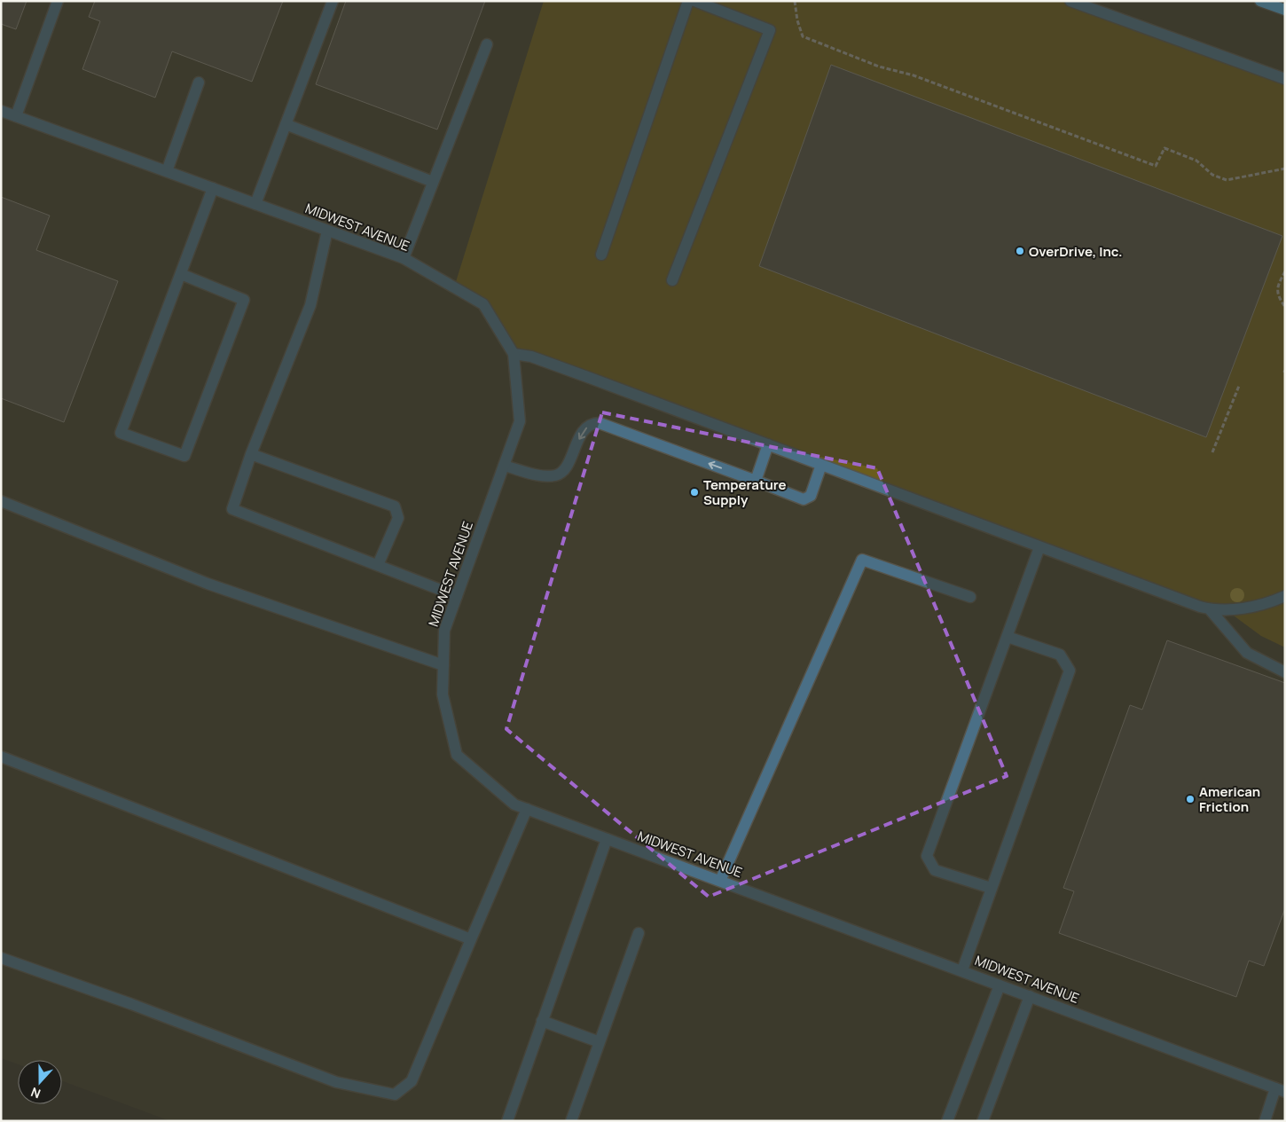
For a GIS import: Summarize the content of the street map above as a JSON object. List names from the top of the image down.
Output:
{
  "streets": {
    "street": ["MIDWEST AVENUE"]
  },
  "places": ["OverDrive, Inc.", "Temperature Supply", "American Friction"],
  "north": "bottom"
}
